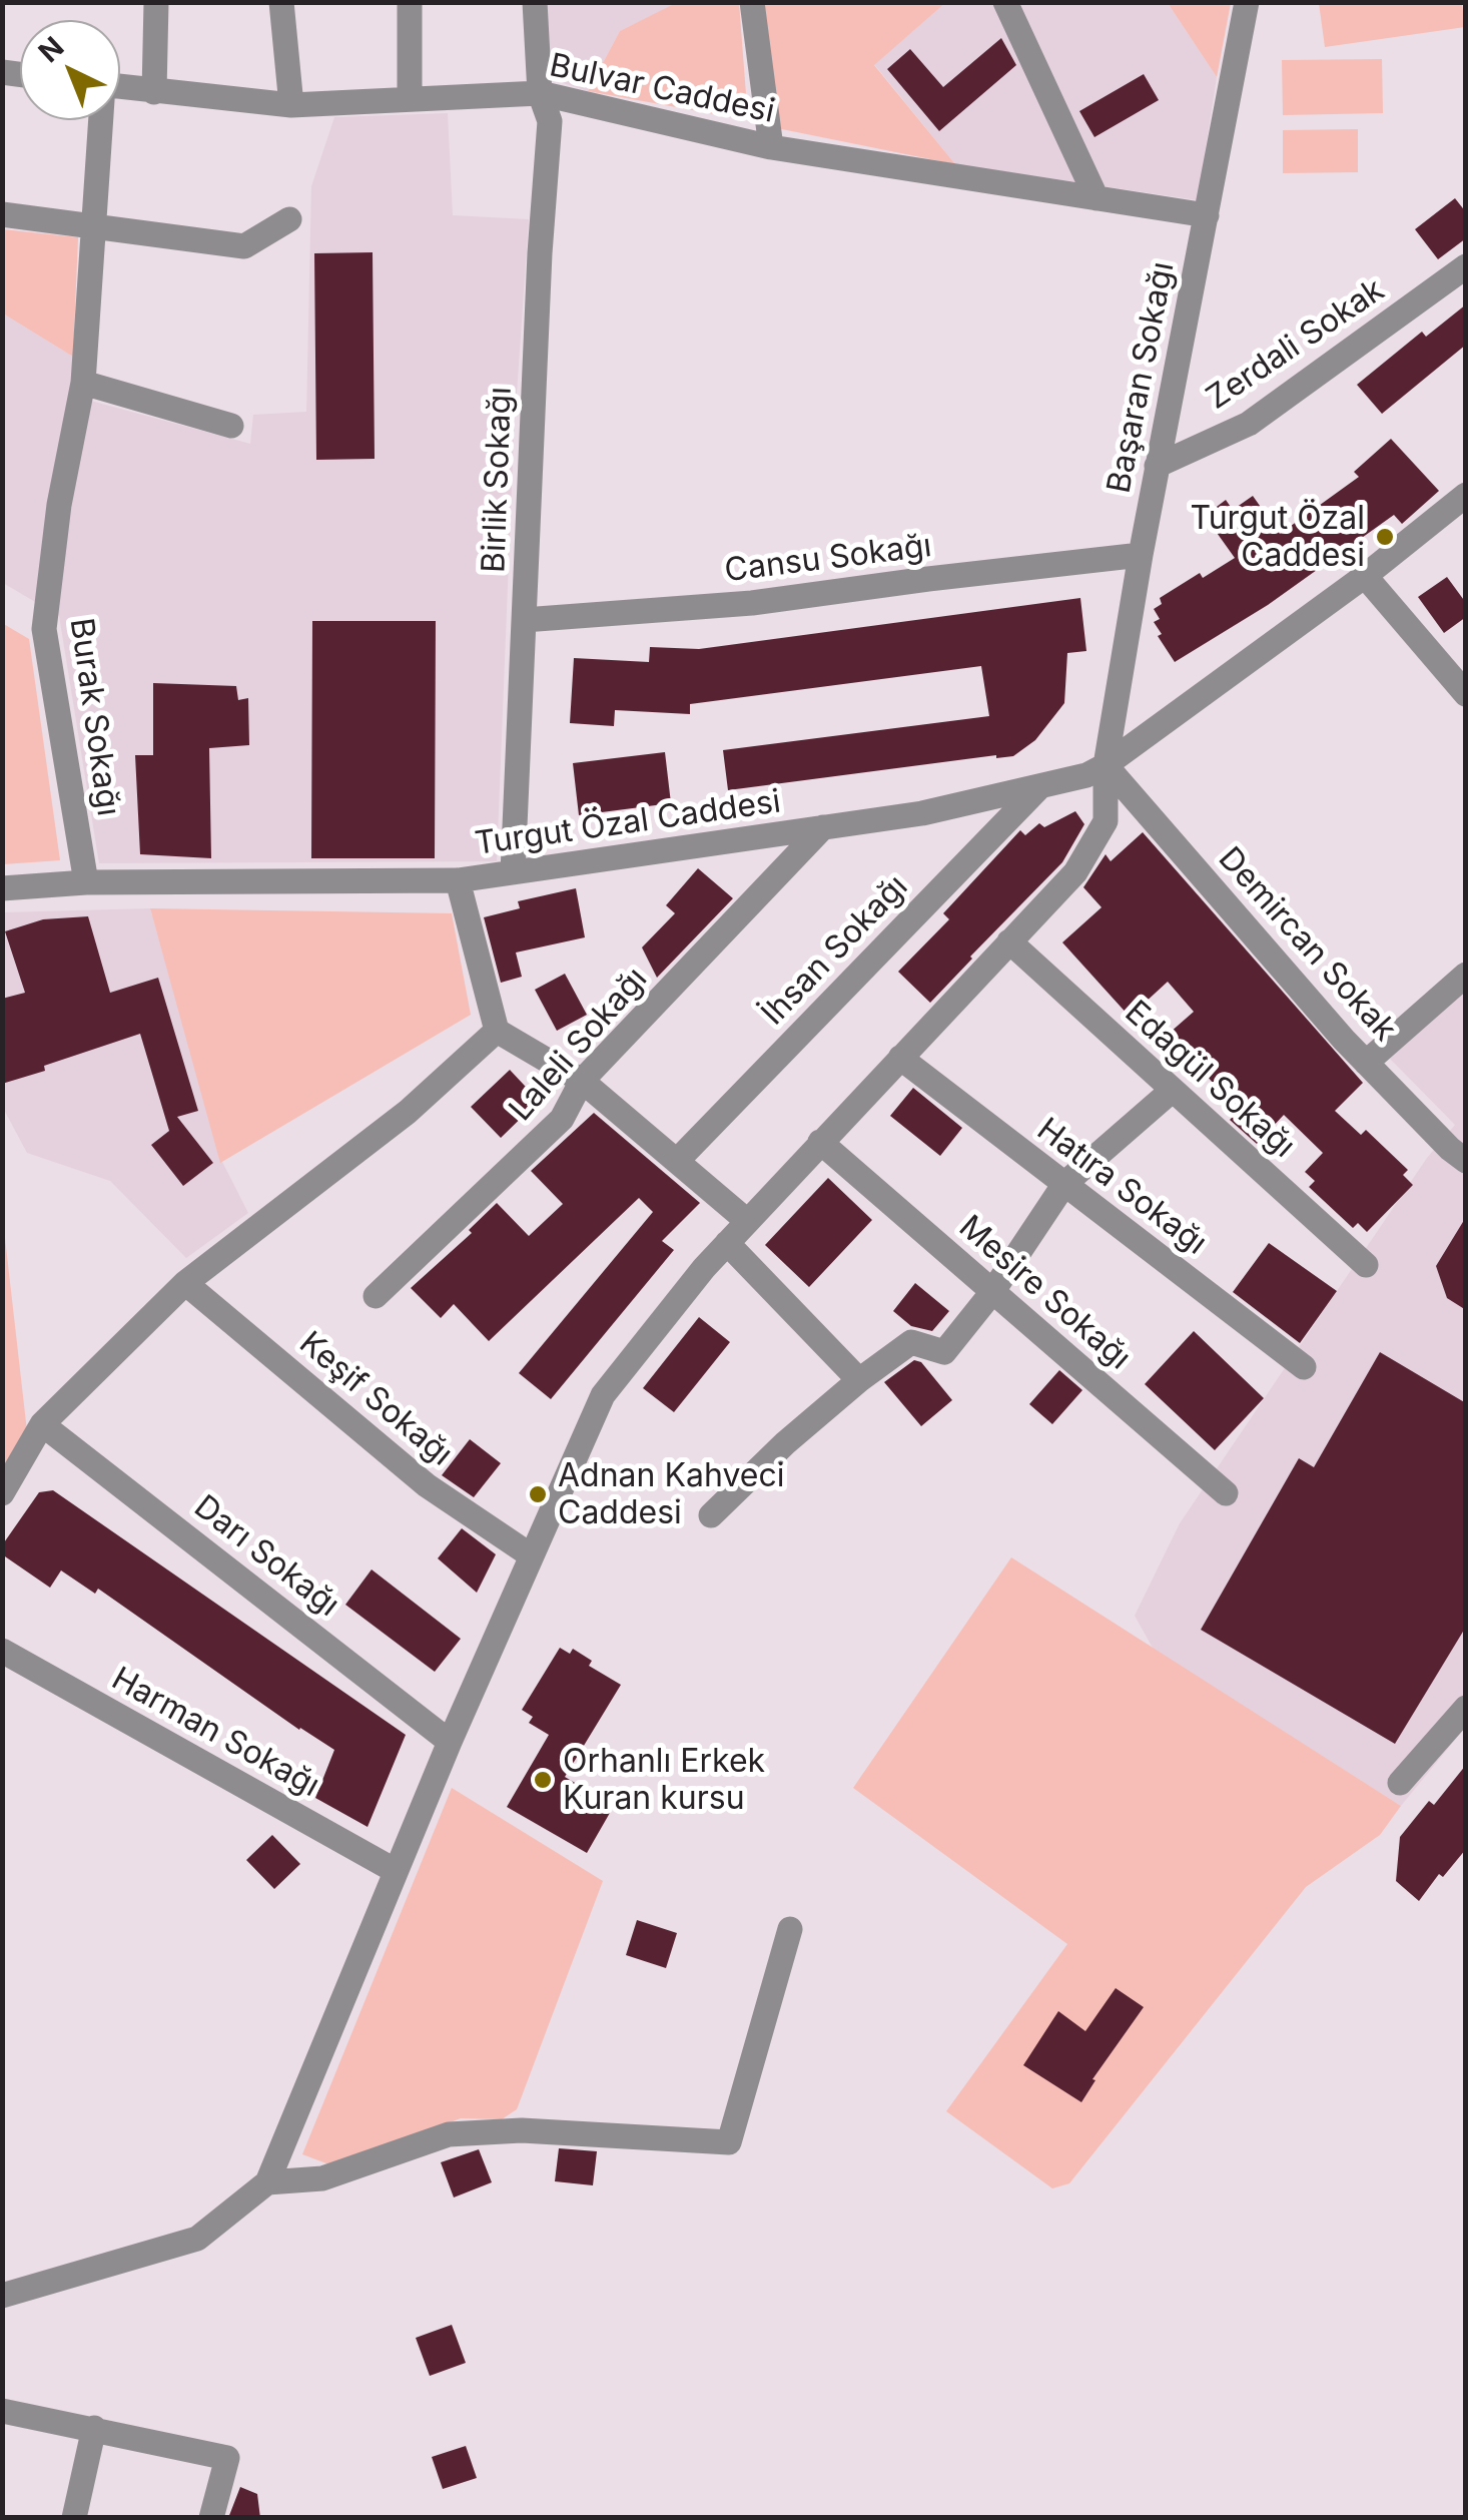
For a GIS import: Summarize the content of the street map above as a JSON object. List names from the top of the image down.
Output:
{
  "streets": {
    "street": [
      "Bulvar Caddesi",
      "Zerdali Sokak",
      "Başaran Sokağı",
      "Birlik Sokağı",
      "Cansu Sokağı",
      "Burak Sokağı",
      "Turgut Özal Caddesi",
      "Demircan Sokak",
      "İhsan Sokağı",
      "Laleli Sokağı",
      "Edagül Sokağı",
      "Hatıra Sokağı",
      "Mesire Sokağı",
      "Keşif Sokağı",
      "Darı Sokağı",
      "Harman Sokağı"
    ]
  },
  "crossings": [
    ["Bulvar Caddesi", "Başaran Sokağı"],
    ["Bulvar Caddesi", "Birlik Sokağı"],
    ["Zerdali Sokak", "Başaran Sokağı"],
    ["Başaran Sokağı", "Cansu Sokağı"],
    ["Başaran Sokağı", "Turgut Özal Caddesi"],
    ["Başaran Sokağı", "Demircan Sokak"],
    ["Birlik Sokağı", "Cansu Sokağı"],
    ["Birlik Sokağı", "Turgut Özal Caddesi"],
    ["Burak Sokağı", "Turgut Özal Caddesi"],
    ["Turgut Özal Caddesi", "Demircan Sokak"],
    ["Turgut Özal Caddesi", "İhsan Sokağı"],
    ["Turgut Özal Caddesi", "Laleli Sokağı"]
  ],
  "places": ["Turgut Özal Caddesi", "Adnan Kahveci Caddesi", "Orhanlı Erkek Kuran kursu"],
  "north": "top left"
}
